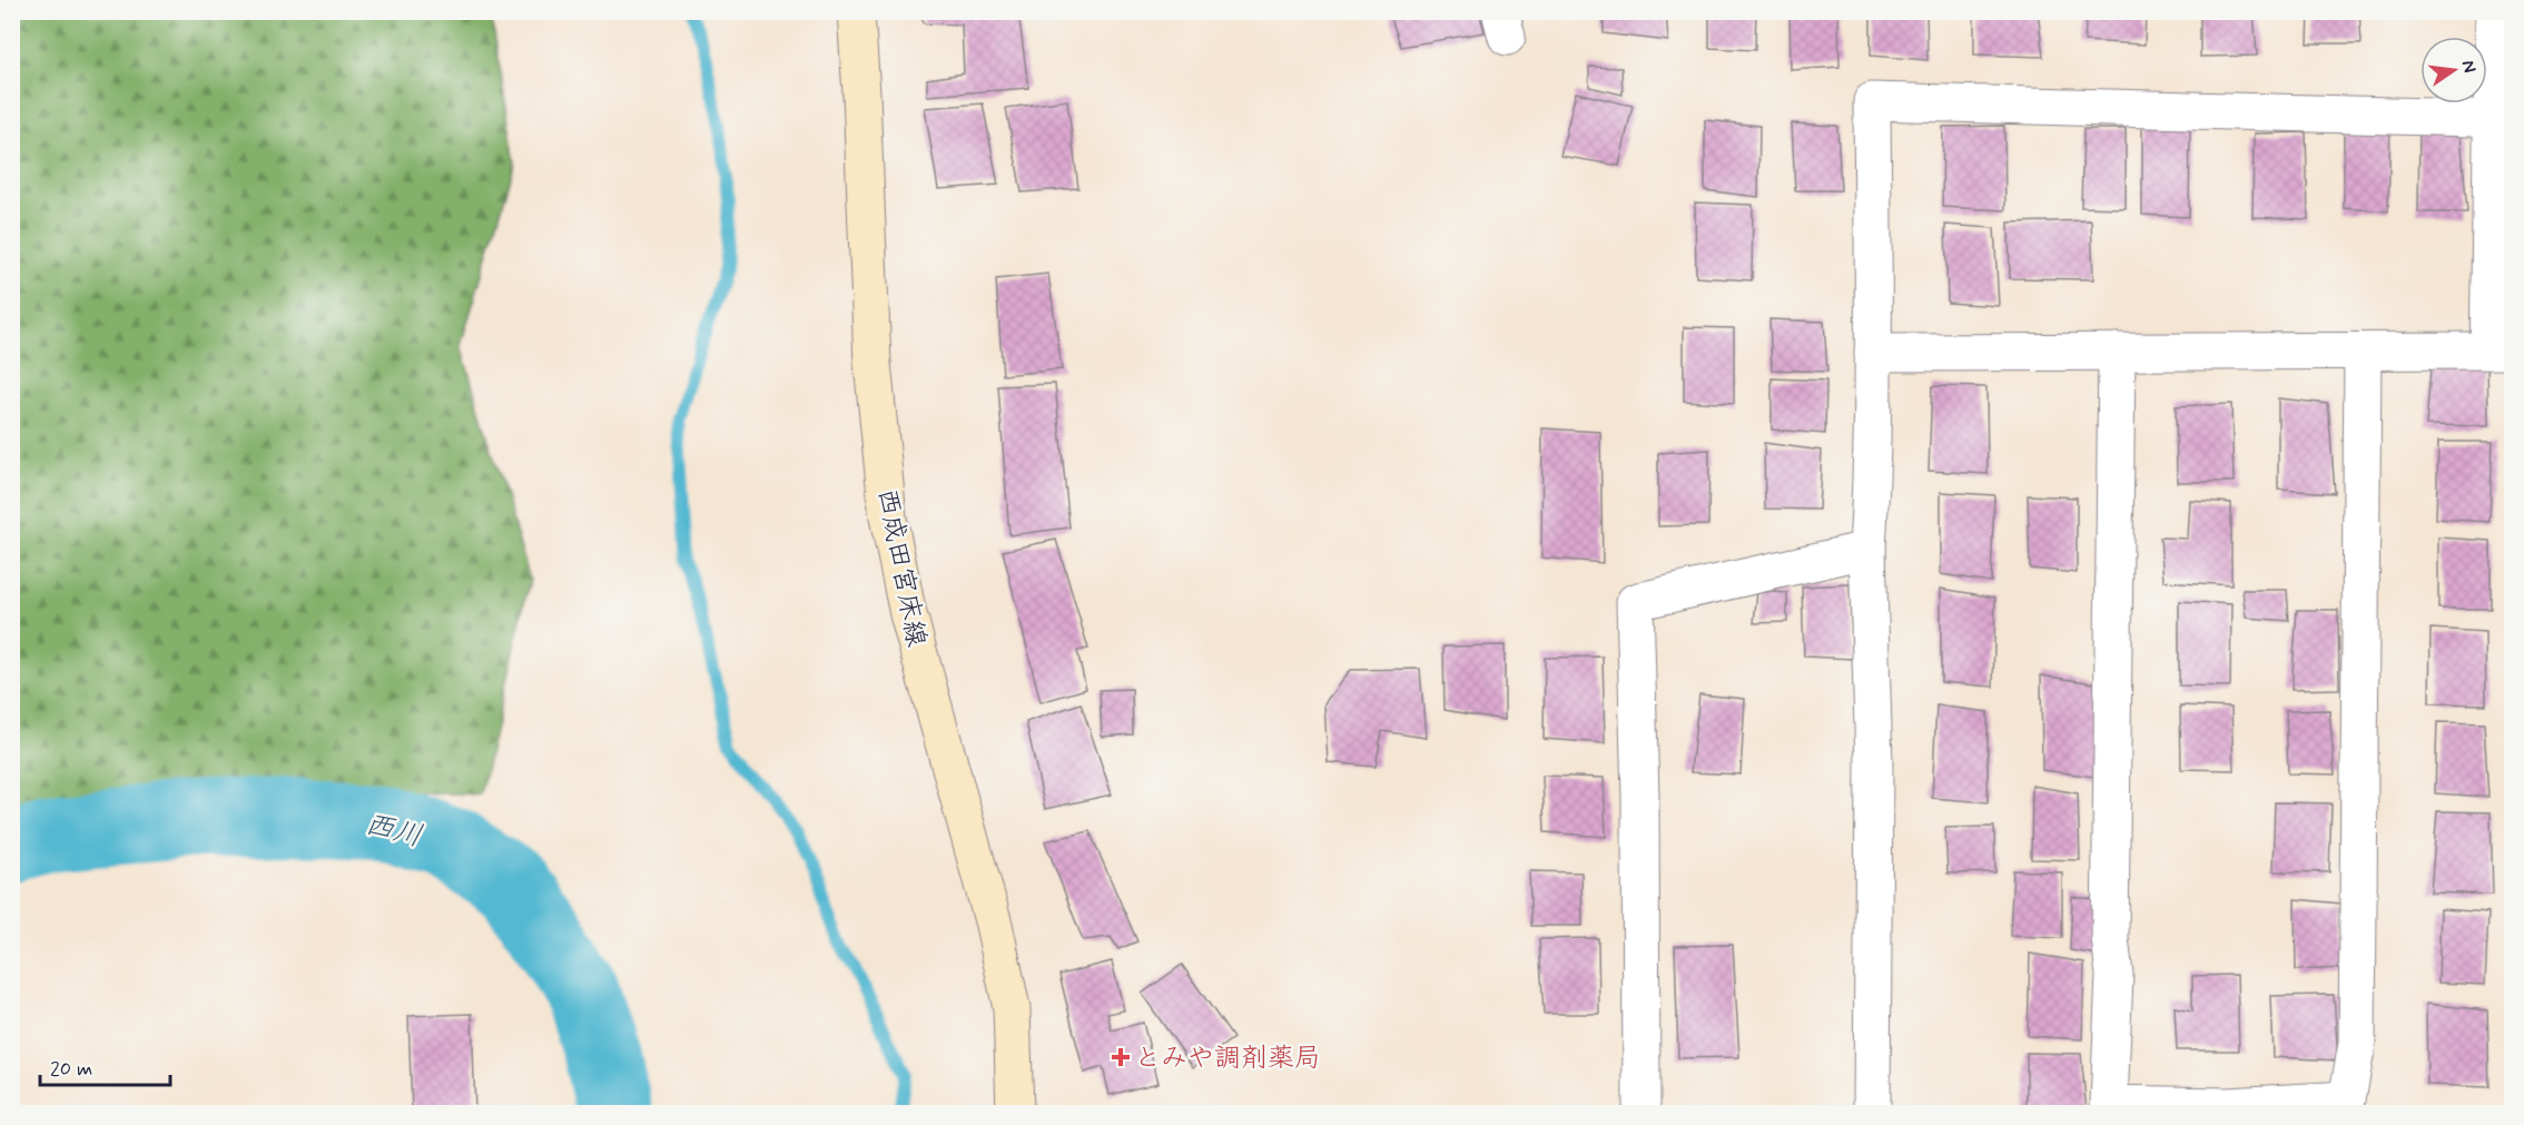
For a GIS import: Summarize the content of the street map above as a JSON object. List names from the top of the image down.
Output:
{
  "streets": {
    "main road": ["西成田宮床線"]
  },
  "water": ["西川"],
  "places": {
    "health": ["とみや調剤薬局"]
  },
  "scale_bar": "20 m",
  "north": "right"
}
